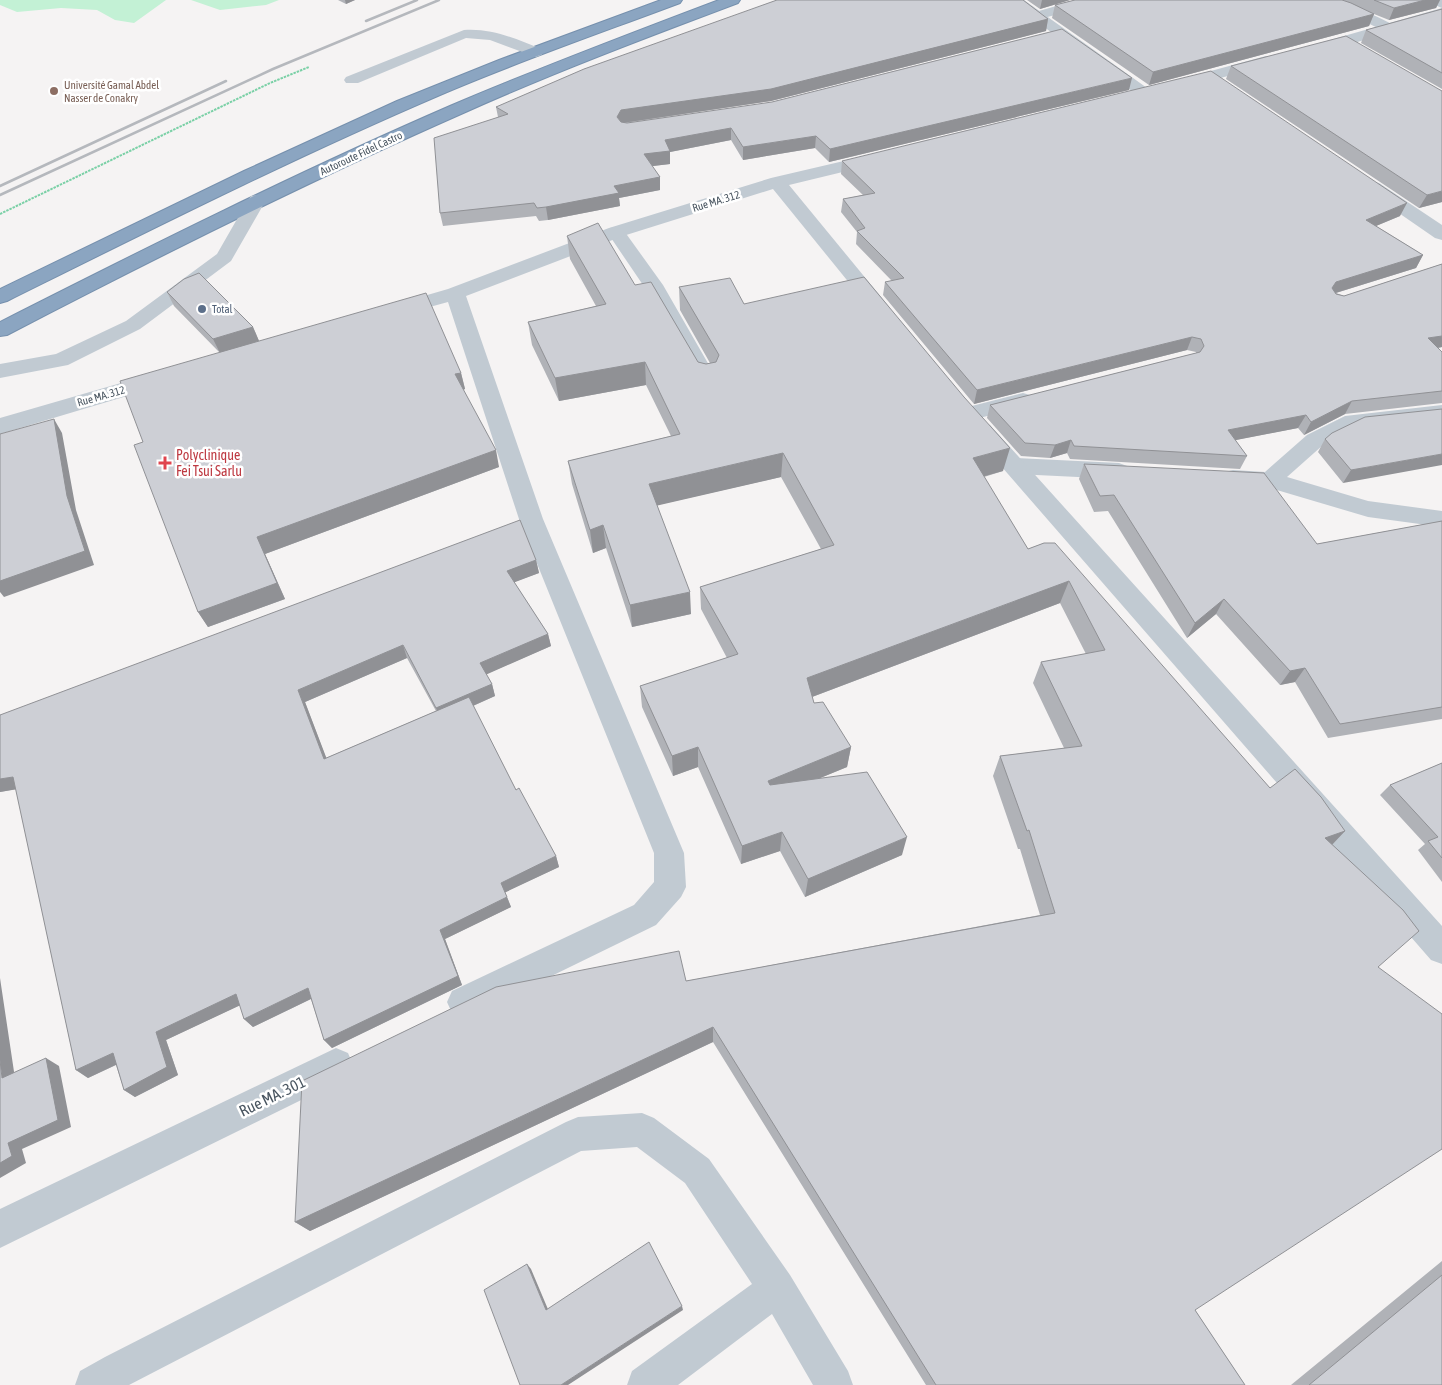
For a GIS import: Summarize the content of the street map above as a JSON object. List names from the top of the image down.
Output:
{
  "streets": {
    "highway": ["Autoroute Fidel Castro"],
    "street": ["Rue MA. 312", "Rue MA. 301"]
  },
  "places": {
    "other": ["Université Gamal Abdel Nasser de Conakry", "Total"],
    "health": ["Polyclinique Fei Tsui Sarlu"]
  }
}
